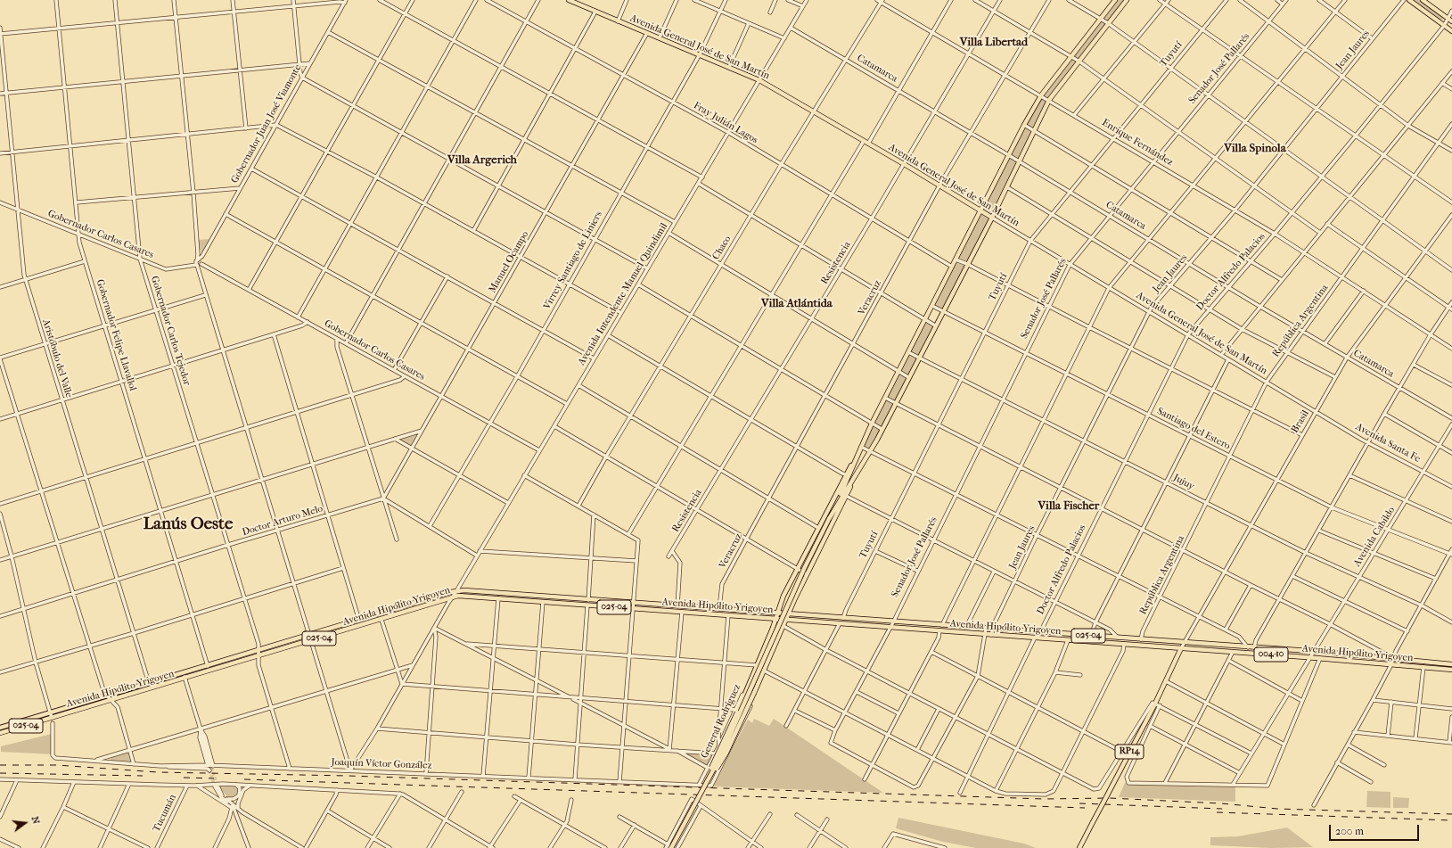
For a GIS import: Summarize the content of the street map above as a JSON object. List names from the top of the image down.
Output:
{
  "streets": {
    "main road": [
      "Avenida General José de San Martín",
      "Avenida Hipólito Yrigoyen",
      "025-04",
      "004-10",
      "General Rodríguez",
      "RP14"
    ],
    "street": [
      "Jean Jaures",
      "Tuyutí",
      "Catamarca",
      "Senador José Pallarés",
      "Fray Julián Lagos",
      "Gobernador Juan José Viamonte",
      "Enrique Fernández",
      "Gobernador Carlos Casares",
      "Chaco",
      "Virrey Santiago de Liniers",
      "Manuel Ocampo",
      "Resistencia",
      "Doctor Alfredo Palacios",
      "Avenida Intendente Manuel Quindimil",
      "Veracruz",
      "República Argentina",
      "Gobernador Carlos Tejedor",
      "Gobernador Felipe Llavallol",
      "Aristóbulo del Valle",
      "Brasil",
      "Santiago del Estero",
      "Avenida Santa Fe",
      "Jujuy",
      "Doctor Arturo Melo",
      "Avenida Cabildo",
      "Joaquín Víctor González",
      "Tucumán"
    ]
  },
  "crossings": [
    ["Avenida General José de San Martín", "Jean Jaures"],
    ["Avenida General José de San Martín", "Tuyutí"],
    ["Avenida General José de San Martín", "Senador José Pallarés"],
    ["Avenida General José de San Martín", "Chaco"],
    ["Avenida General José de San Martín", "Virrey Santiago de Liniers"],
    ["Avenida General José de San Martín", "Manuel Ocampo"],
    ["Avenida General José de San Martín", "Resistencia"],
    ["Avenida General José de San Martín", "Doctor Alfredo Palacios"],
    ["Avenida General José de San Martín", "Avenida Intendente Manuel Quindimil"],
    ["Avenida General José de San Martín", "Veracruz"],
    ["Avenida General José de San Martín", "República Argentina"],
    ["Avenida General José de San Martín", "Brasil"],
    ["Avenida General José de San Martín", "Avenida Santa Fe"],
    ["Jean Jaures", "Catamarca"],
    ["Jean Jaures", "Enrique Fernández"],
    ["Jean Jaures", "Santiago del Estero"],
    ["Jean Jaures", "Jujuy"],
    ["Jean Jaures", "Avenida Hipólito Yrigoyen"],
    ["Tuyutí", "Catamarca"],
    ["Tuyutí", "Enrique Fernández"],
    ["Tuyutí", "Santiago del Estero"],
    ["Tuyutí", "Jujuy"],
    ["Tuyutí", "Avenida Hipólito Yrigoyen"],
    ["Catamarca", "Senador José Pallarés"],
    ["Catamarca", "Chaco"],
    ["Catamarca", "Resistencia"],
    ["Catamarca", "Doctor Alfredo Palacios"],
    ["Catamarca", "Avenida Intendente Manuel Quindimil"],
    ["Catamarca", "Veracruz"],
    ["Catamarca", "República Argentina"],
    ["Catamarca", "Brasil"],
    ["Senador José Pallarés", "Enrique Fernández"],
    ["Senador José Pallarés", "Santiago del Estero"],
    ["Senador José Pallarés", "Jujuy"],
    ["Senador José Pallarés", "Avenida Hipólito Yrigoyen"],
    ["Fray Julián Lagos", "Chaco"],
    ["Fray Julián Lagos", "Virrey Santiago de Liniers"],
    ["Fray Julián Lagos", "Manuel Ocampo"],
    ["Fray Julián Lagos", "Resistencia"],
    ["Fray Julián Lagos", "Avenida Intendente Manuel Quindimil"],
    ["Fray Julián Lagos", "Veracruz"],
    ["Gobernador Juan José Viamonte", "Gobernador Carlos Casares"],
    ["Enrique Fernández", "Chaco"],
    ["Enrique Fernández", "Resistencia"],
    ["Enrique Fernández", "Doctor Alfredo Palacios"],
    ["Enrique Fernández", "Veracruz"],
    ["Enrique Fernández", "República Argentina"],
    ["Enrique Fernández", "Brasil"],
    ["Gobernador Carlos Casares", "Virrey Santiago de Liniers"],
    ["Gobernador Carlos Casares", "Manuel Ocampo"],
    ["Gobernador Carlos Casares", "Avenida Intendente Manuel Quindimil"],
    ["Gobernador Carlos Casares", "Gobernador Carlos Tejedor"],
    ["Gobernador Carlos Casares", "Gobernador Felipe Llavallol"],
    ["Gobernador Carlos Casares", "Aristóbulo del Valle"],
    ["Manuel Ocampo", "Doctor Arturo Melo"],
    ["Doctor Alfredo Palacios", "Santiago del Estero"],
    ["Doctor Alfredo Palacios", "Jujuy"],
    ["Doctor Alfredo Palacios", "Avenida Hipólito Yrigoyen"],
    ["Avenida Intendente Manuel Quindimil", "Avenida Hipólito Yrigoyen"],
    ["Avenida Intendente Manuel Quindimil", "Joaquín Víctor González"],
    ["Veracruz", "Avenida Hipólito Yrigoyen"],
    ["República Argentina", "Santiago del Estero"],
    ["República Argentina", "Jujuy"],
    ["República Argentina", "Avenida Hipólito Yrigoyen"],
    ["Gobernador Carlos Tejedor", "Doctor Arturo Melo"],
    ["Gobernador Carlos Tejedor", "Avenida Hipólito Yrigoyen"],
    ["Gobernador Felipe Llavallol", "Doctor Arturo Melo"],
    ["Gobernador Felipe Llavallol", "Avenida Hipólito Yrigoyen"],
    ["Aristóbulo del Valle", "Doctor Arturo Melo"],
    ["Aristóbulo del Valle", "Avenida Hipólito Yrigoyen"],
    ["Brasil", "Santiago del Estero"],
    ["Brasil", "Avenida Santa Fe"],
    ["Brasil", "Jujuy"],
    ["Brasil", "Avenida Hipólito Yrigoyen"],
    ["Brasil", "RP14"],
    ["Santiago del Estero", "Avenida Cabildo"],
    ["Avenida Santa Fe", "Avenida Cabildo"],
    ["Jujuy", "Avenida Cabildo"],
    ["Avenida Cabildo", "Avenida Hipólito Yrigoyen"],
    ["Avenida Hipólito Yrigoyen", "General Rodríguez"],
    ["Avenida Hipólito Yrigoyen", "RP14"],
    ["General Rodríguez", "Joaquín Víctor González"]
  ],
  "districts": [
    "Villa Libertad",
    "Villa Spinola",
    "Villa Argerich",
    "Villa Atlántida",
    "Villa Fischer",
    "Lanús Oeste"
  ],
  "scale_bar": "200 m",
  "north": "right"
}
